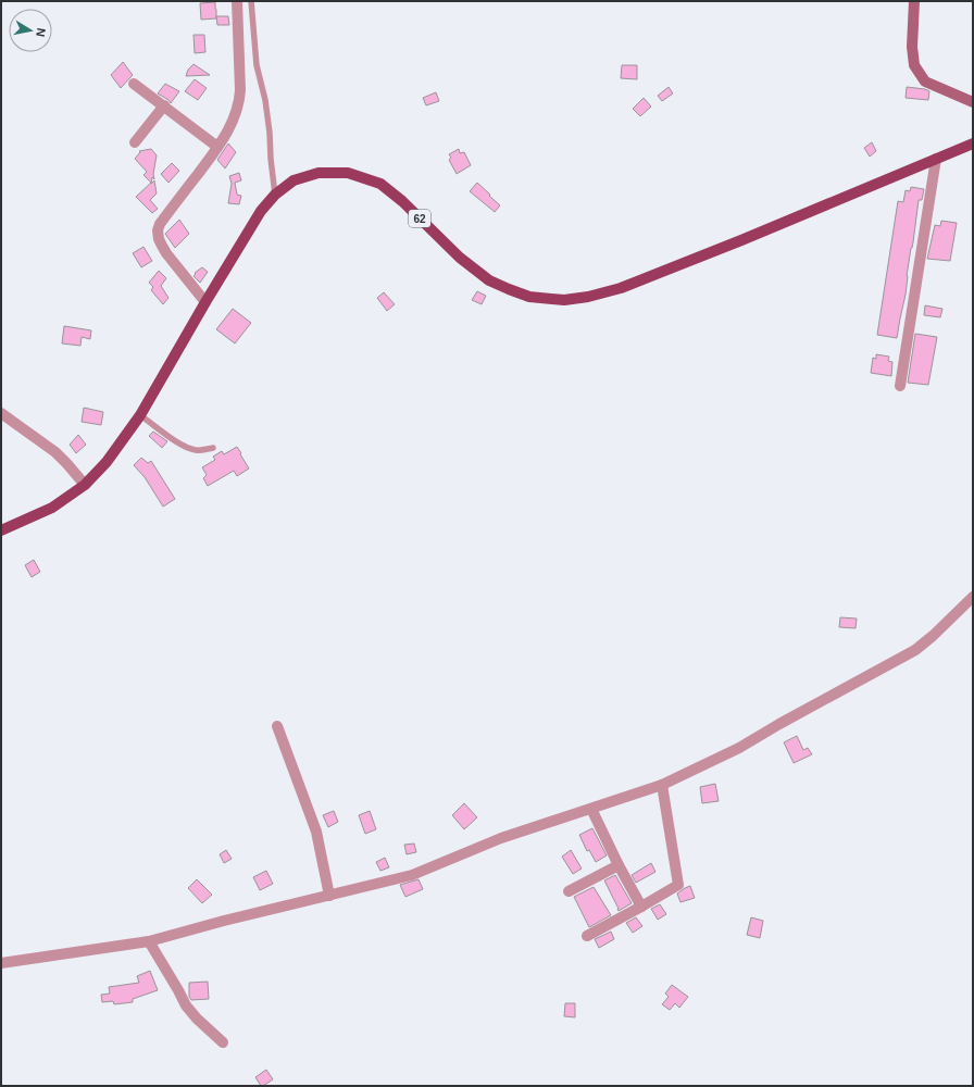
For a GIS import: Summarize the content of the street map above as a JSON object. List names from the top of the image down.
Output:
{
  "streets": {
    "main road": ["62"]
  },
  "north": "right"
}
